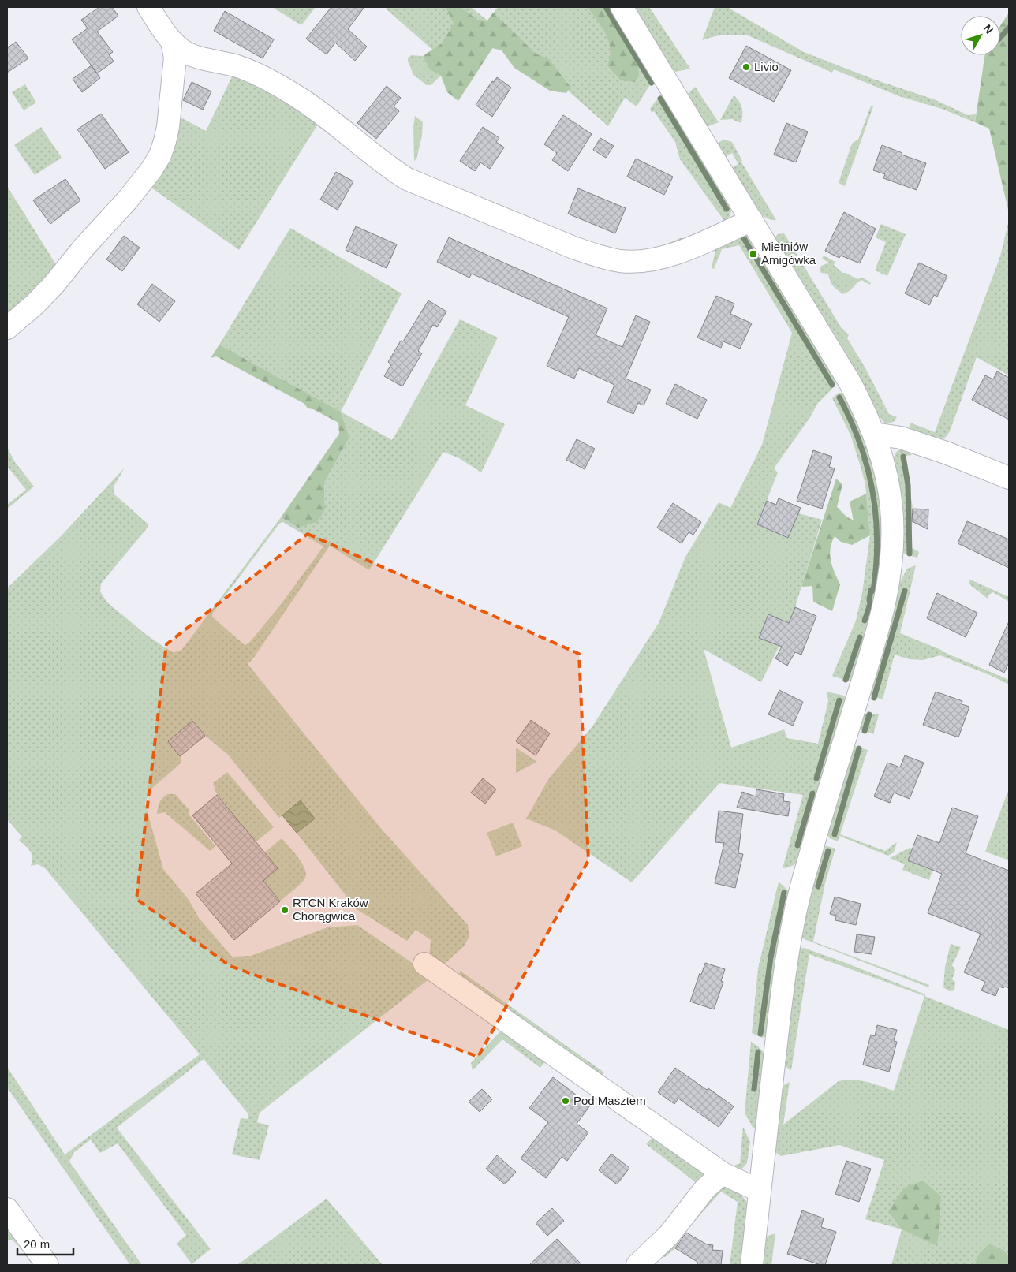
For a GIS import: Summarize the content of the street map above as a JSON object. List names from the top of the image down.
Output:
{
  "places": {
    "other": ["Livio", "RTCN Kraków Chorągwica", "Pod Masztem"],
    "transit": ["Mietniów Amigówka"]
  },
  "scale_bar": "20 m",
  "north": "top right"
}
